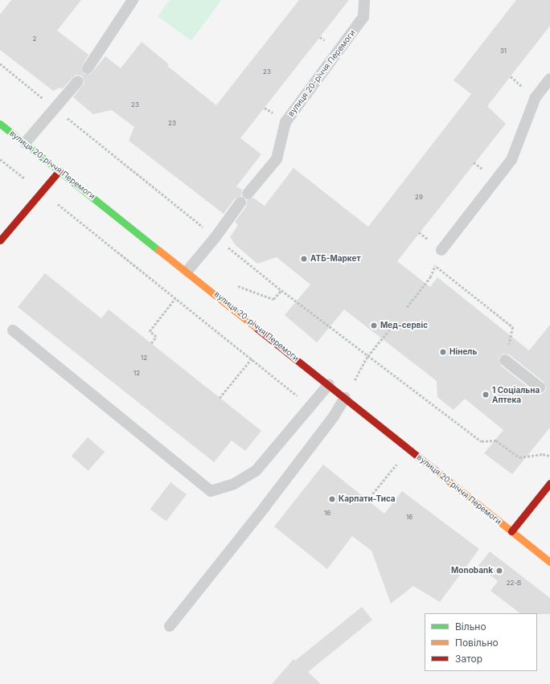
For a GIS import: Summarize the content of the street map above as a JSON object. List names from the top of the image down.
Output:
{
  "streets": {
    "street": ["вулиця 20-річчя Перемоги"]
  },
  "places": [
    "АТБ-Маркет",
    "Мед-сервіс",
    "Нінель",
    "1 Соціальна Аптека",
    "Карпати-Тиса",
    "Monobank"
  ],
  "house_numbers": [
    "2",
    "31",
    "23",
    "23",
    "23",
    "29",
    "12",
    "12",
    "16",
    "16",
    "22-В"
  ],
  "legend": ["Вільно", "Повільно", "Затор"]
}
